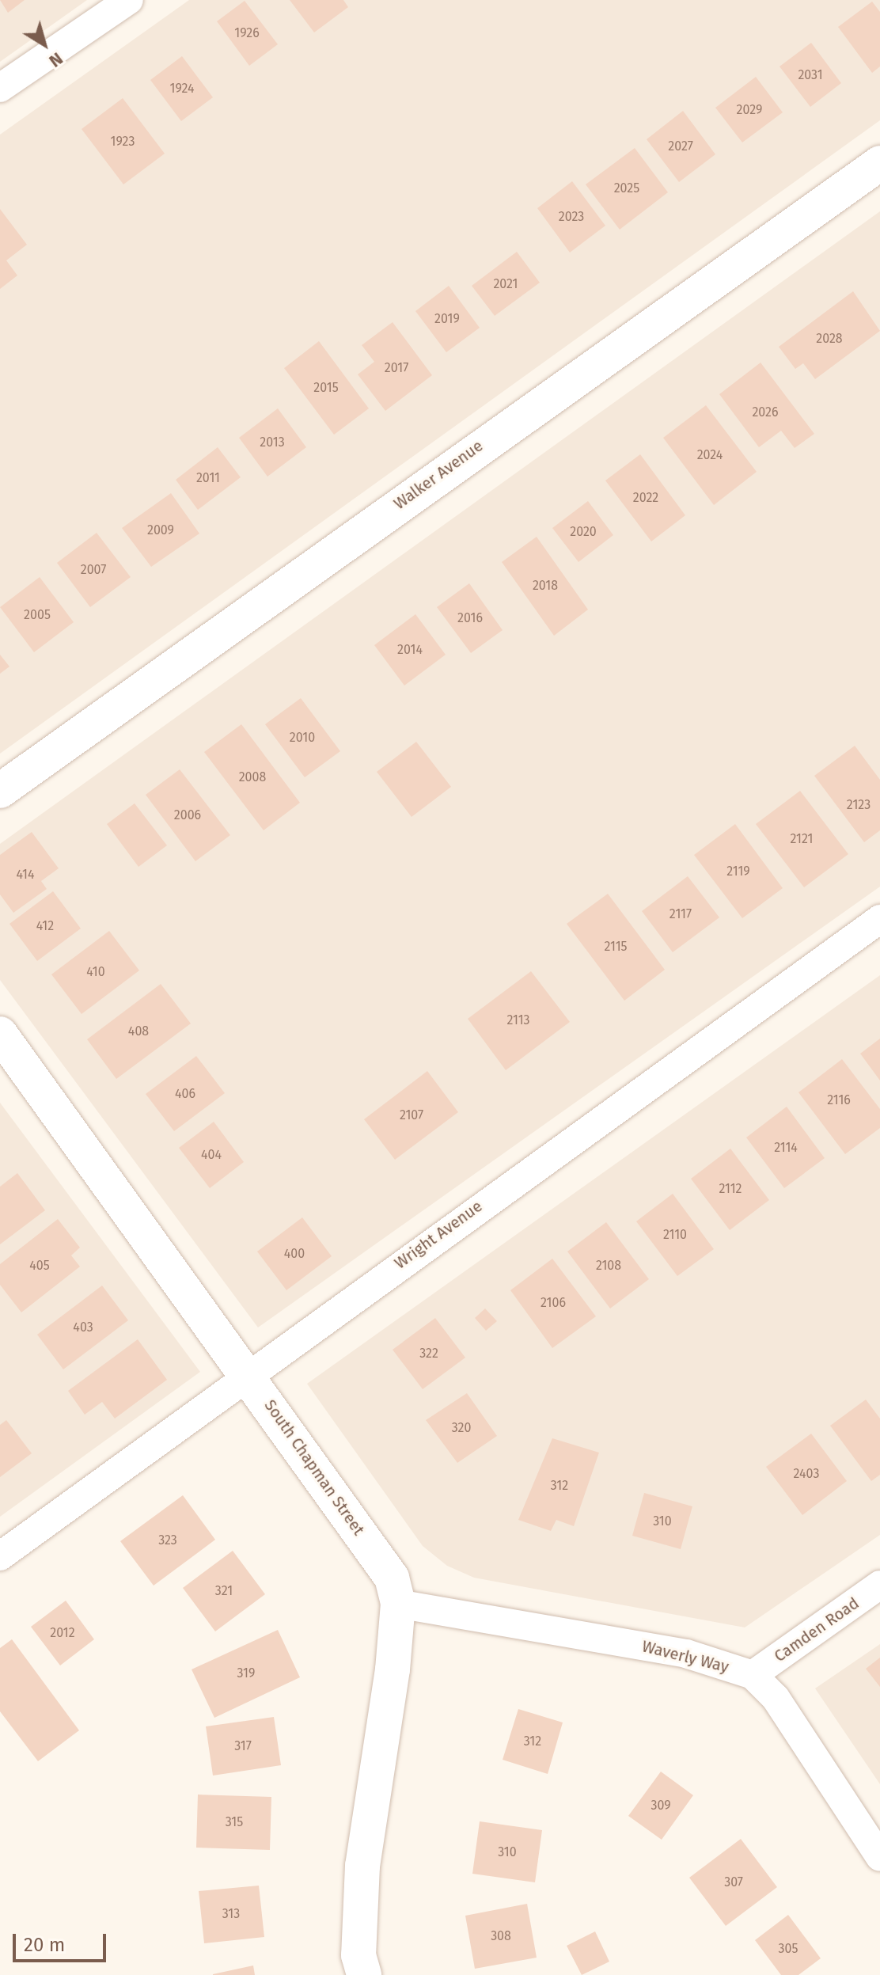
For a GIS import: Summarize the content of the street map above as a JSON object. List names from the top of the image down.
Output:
{
  "streets": {
    "street": [
      "Walker Avenue",
      "Wright Avenue",
      "South Chapman Street",
      "Camden Road",
      "Waverly Way"
    ]
  },
  "crossings": [
    ["Wright Avenue", "South Chapman Street"],
    ["South Chapman Street", "Waverly Way"],
    ["Camden Road", "Waverly Way"]
  ],
  "house_numbers": [
    "1926",
    "2031",
    "1924",
    "2029",
    "1923",
    "2027",
    "2025",
    "2023",
    "2021",
    "2019",
    "2028",
    "2017",
    "2015",
    "2026",
    "2013",
    "2024",
    "2011",
    "2022",
    "2009",
    "2020",
    "2007",
    "2018",
    "2005",
    "2016",
    "2014",
    "2010",
    "2008",
    "2123",
    "2006",
    "2121",
    "2119",
    "414",
    "2117",
    "412",
    "2115",
    "410",
    "2113",
    "408",
    "406",
    "2116",
    "2107",
    "2114",
    "404",
    "2112",
    "2110",
    "400",
    "405",
    "2108",
    "2106",
    "403",
    "322",
    "320",
    "2403",
    "312",
    "310",
    "323",
    "321",
    "2012",
    "319",
    "312",
    "317",
    "309",
    "315",
    "310",
    "307",
    "313",
    "308",
    "305"
  ],
  "scale_bar": "20 m",
  "north": "bottom right"
}
